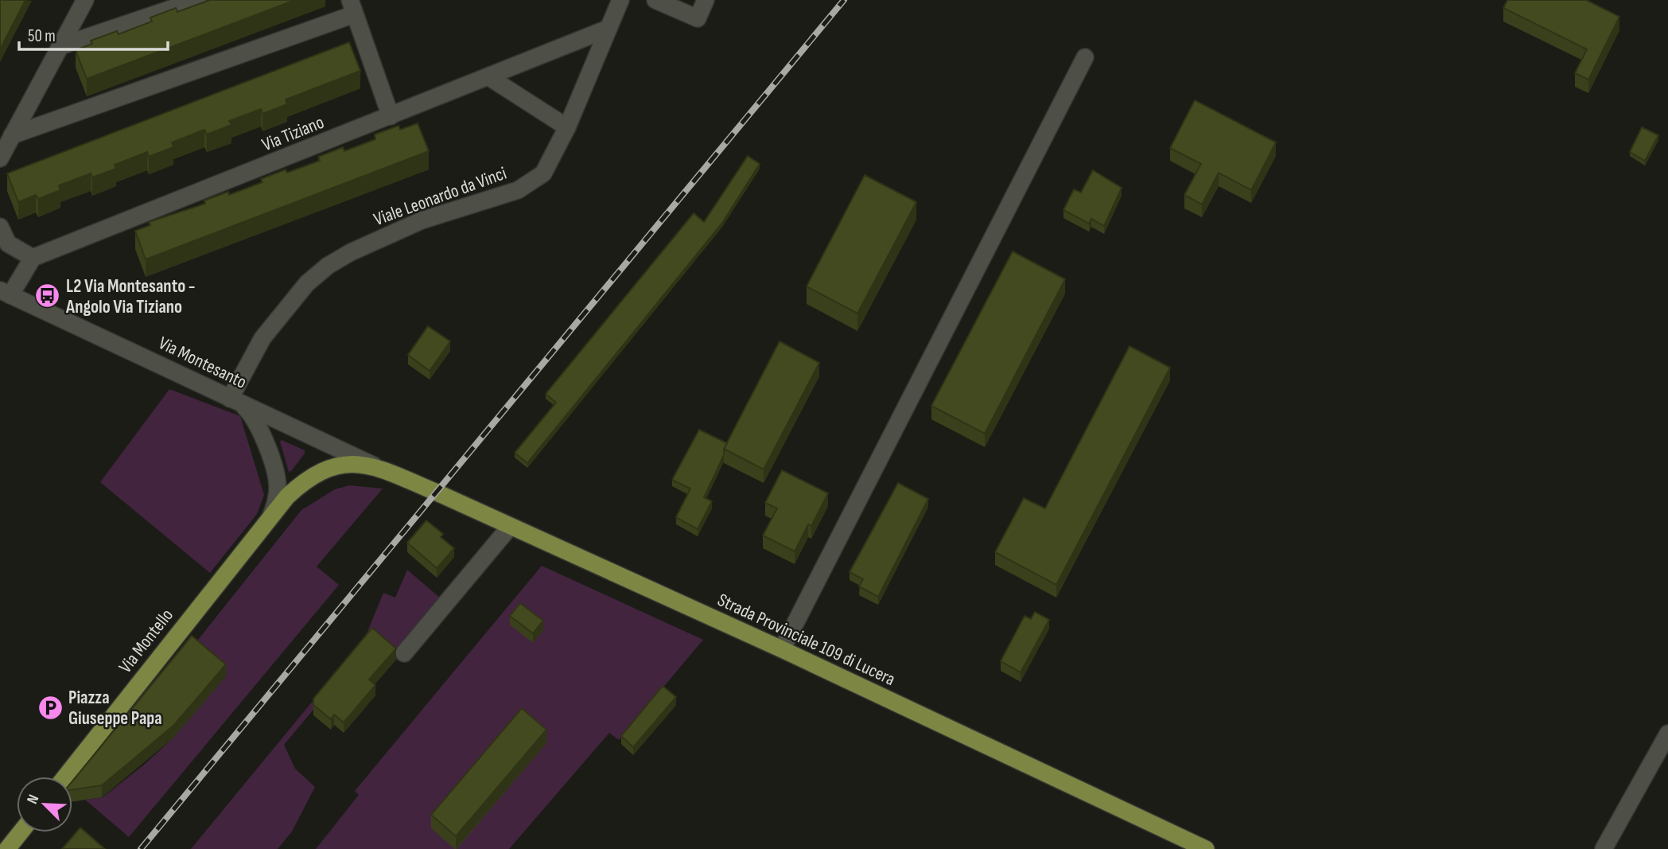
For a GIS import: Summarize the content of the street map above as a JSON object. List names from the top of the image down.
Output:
{
  "streets": {
    "main road": ["Strada Provinciale 109 di Lucera", "Via Montello"],
    "street": ["Via Tiziano", "Viale Leonardo da Vinci", "Via Montesanto"]
  },
  "crossings": [
    ["Via Tiziano", "Viale Leonardo da Vinci"],
    ["Viale Leonardo da Vinci", "Via Montesanto"],
    ["Viale Leonardo da Vinci", "Via Montello"],
    ["Via Montesanto", "Strada Provinciale 109 di Lucera"],
    ["Via Montesanto", "Via Montello"],
    ["Strada Provinciale 109 di Lucera", "Via Montello"]
  ],
  "places": {
    "bus stop": ["L2 Via Montesanto - Angolo Via Tiziano"],
    "parking": ["Piazza Giuseppe Papa"]
  },
  "scale_bar": "50 m",
  "north": "top left"
}
